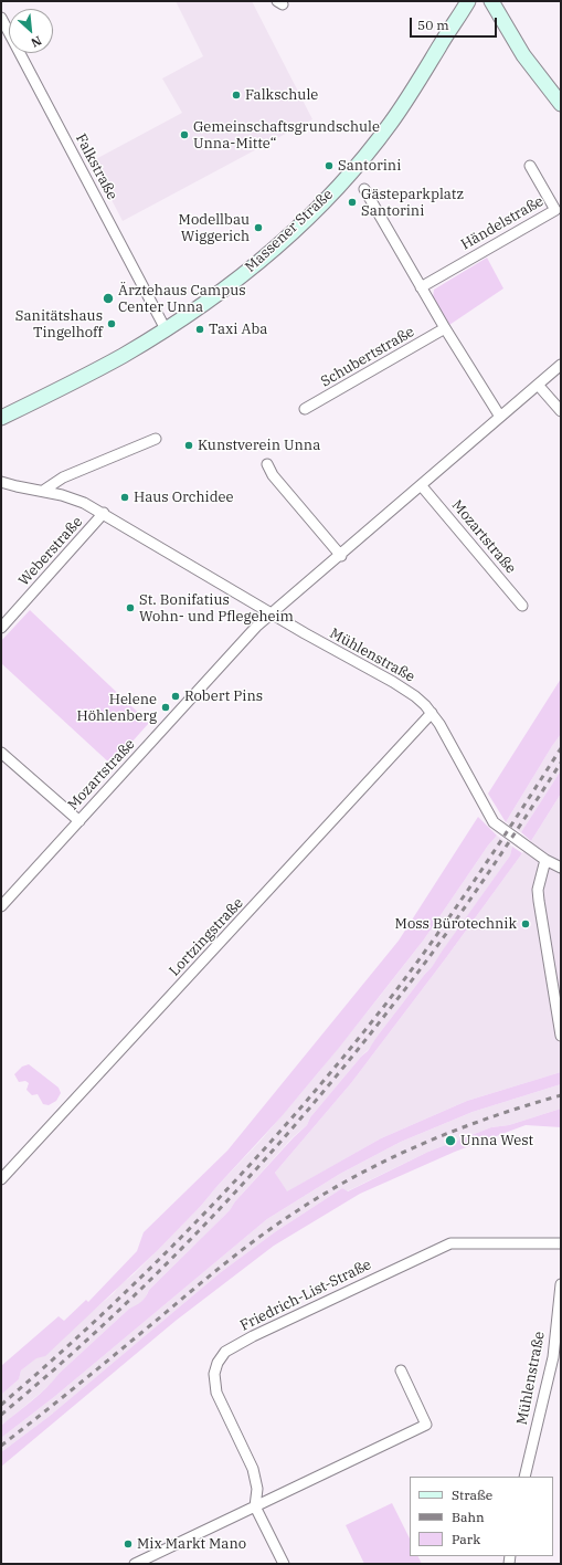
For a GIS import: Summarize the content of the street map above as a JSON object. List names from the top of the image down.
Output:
{
  "streets": {
    "main road": ["Massener Straße"],
    "street": [
      "Falkstraße",
      "Händelstraße",
      "Schubertstraße",
      "Mozartstraße",
      "Weberstraße",
      "Mühlenstraße",
      "Lortzingstraße",
      "Friedrich-List-Straße"
    ]
  },
  "crossings": [
    ["Falkstraße", "Massener Straße"],
    ["Mozartstraße", "Mühlenstraße"],
    ["Weberstraße", "Mühlenstraße"],
    ["Mühlenstraße", "Lortzingstraße"]
  ],
  "places": [
    "Falkschule",
    "Gemeinschaftsgrundschule Unna-Mitte“",
    "Santorini",
    "Gästeparkplatz Santorini",
    "Modellbau Wiggerich",
    "Ärztehaus Campus Center Unna",
    "Sanitätshaus Tingelhoff",
    "Taxi Aba",
    "Kunstverein Unna",
    "Haus Orchidee",
    "St. Bonifatius Wohn- und Pflegeheim",
    "Robert Pins",
    "Helene Höhlenberg",
    "Moss Bürotechnik",
    "Unna West",
    "Mix Markt Mano"
  ],
  "legend": ["Straße", "Bahn", "Park"],
  "scale_bar": "50 m",
  "north": "bottom right"
}
